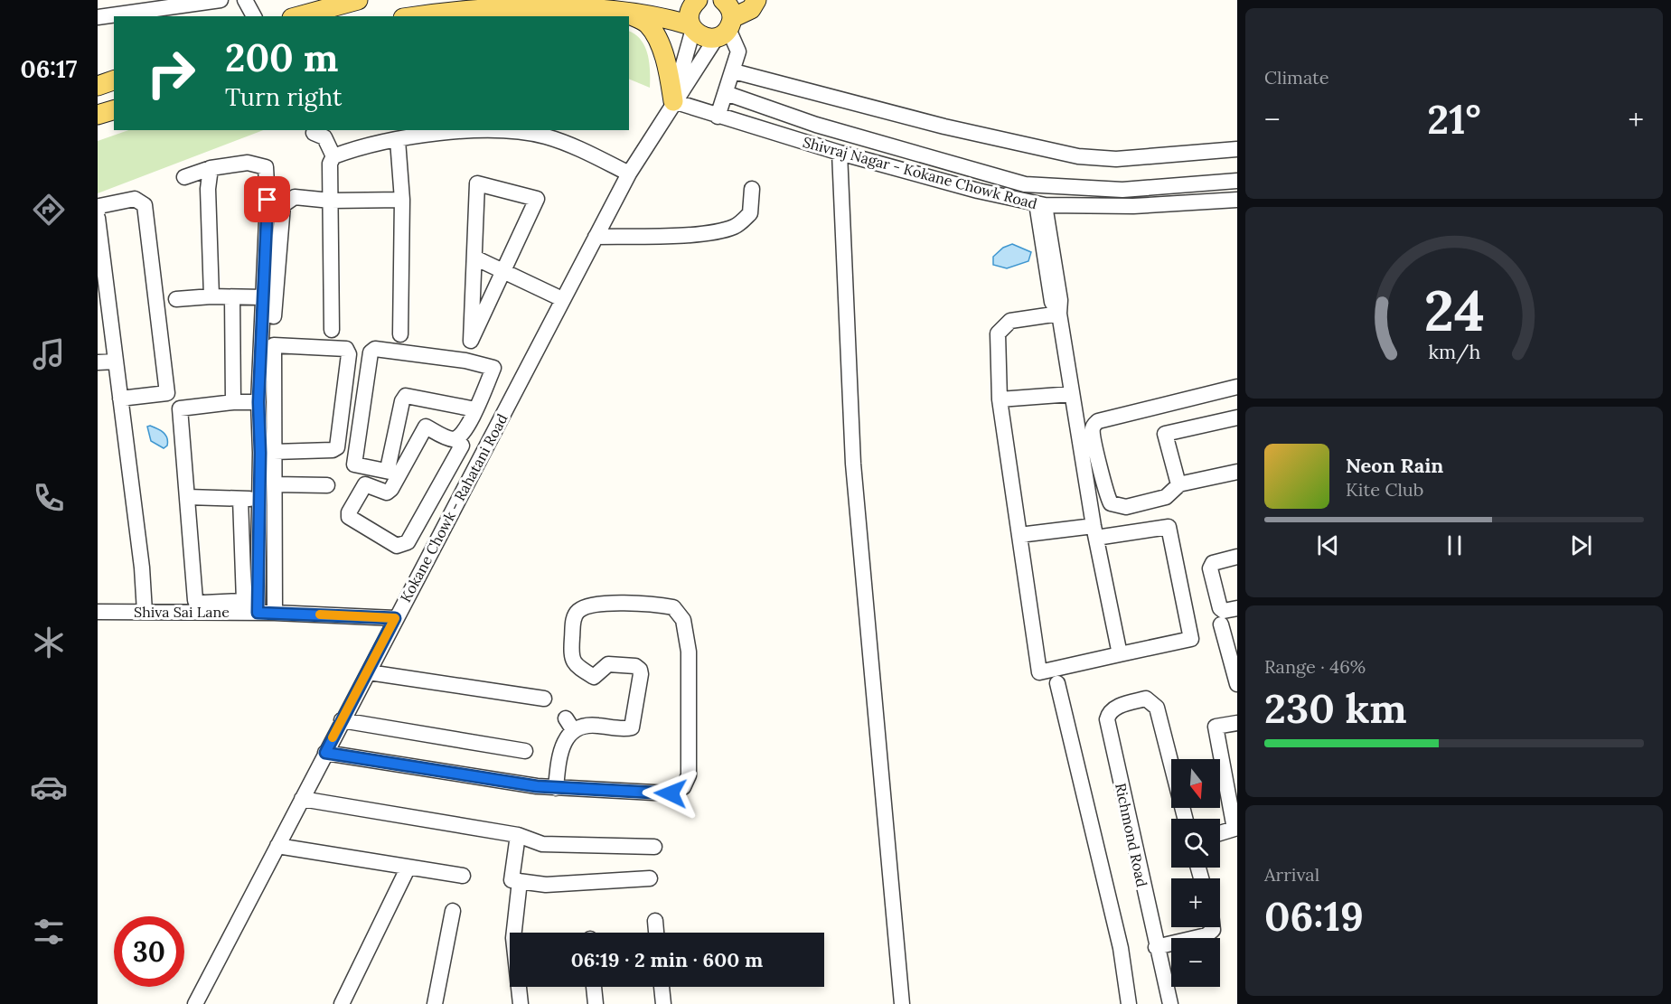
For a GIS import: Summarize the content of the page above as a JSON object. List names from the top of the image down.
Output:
{
  "streets": {
    "street": [
      "Shivraj Nagar - Kokane Chowk Road",
      "Kokane Chowk - Rahatani Road",
      "Shiva Sai Lane",
      "Richmond Road"
    ]
  },
  "crossings": [
    ["Shivraj Nagar - Kokane Chowk Road", "Kokane Chowk - Rahatani Road"],
    ["Kokane Chowk - Rahatani Road", "Shiva Sai Lane"]
  ],
  "north": "bottom",
  "page": {
    "tabs": "06:17",
    "tile": [
      "Climate",
      ["Range · 46%", "230 km"],
      ["Arrival", "06:19"]
    ],
    "turn": ["200 m", "Turn right"],
    "heat": ["−", "21°", "+"],
    "song": ["Neon Rain", "Kite Club"],
    "map_buttons": ["+", "−"],
    "limit": "30",
    "trip": "06:19 · 2 min · 600 m",
    "gauge": ["24", "km/h"]
  }
}
